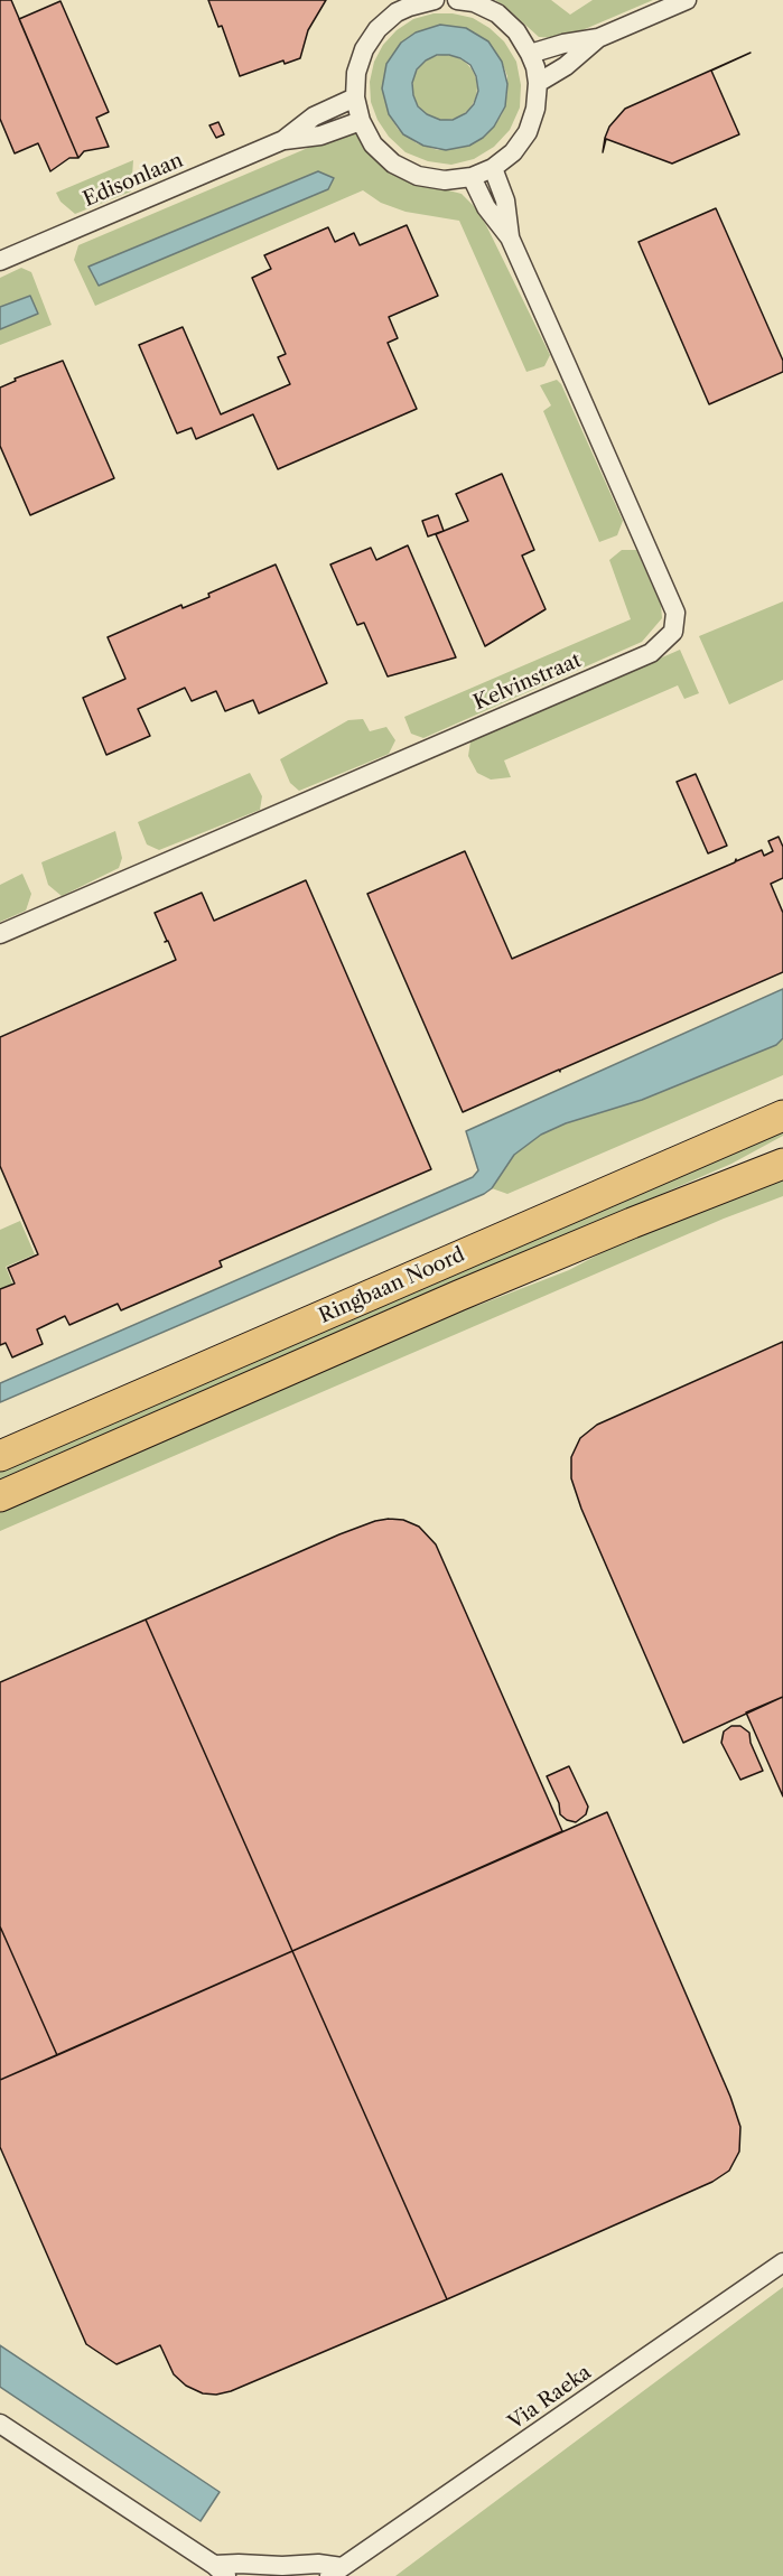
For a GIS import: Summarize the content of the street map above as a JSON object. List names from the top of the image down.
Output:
{
  "streets": {
    "main road": ["Ringbaan Noord"],
    "street": ["Edisonlaan", "Kelvinstraat", "Via Raeka"]
  }
}
